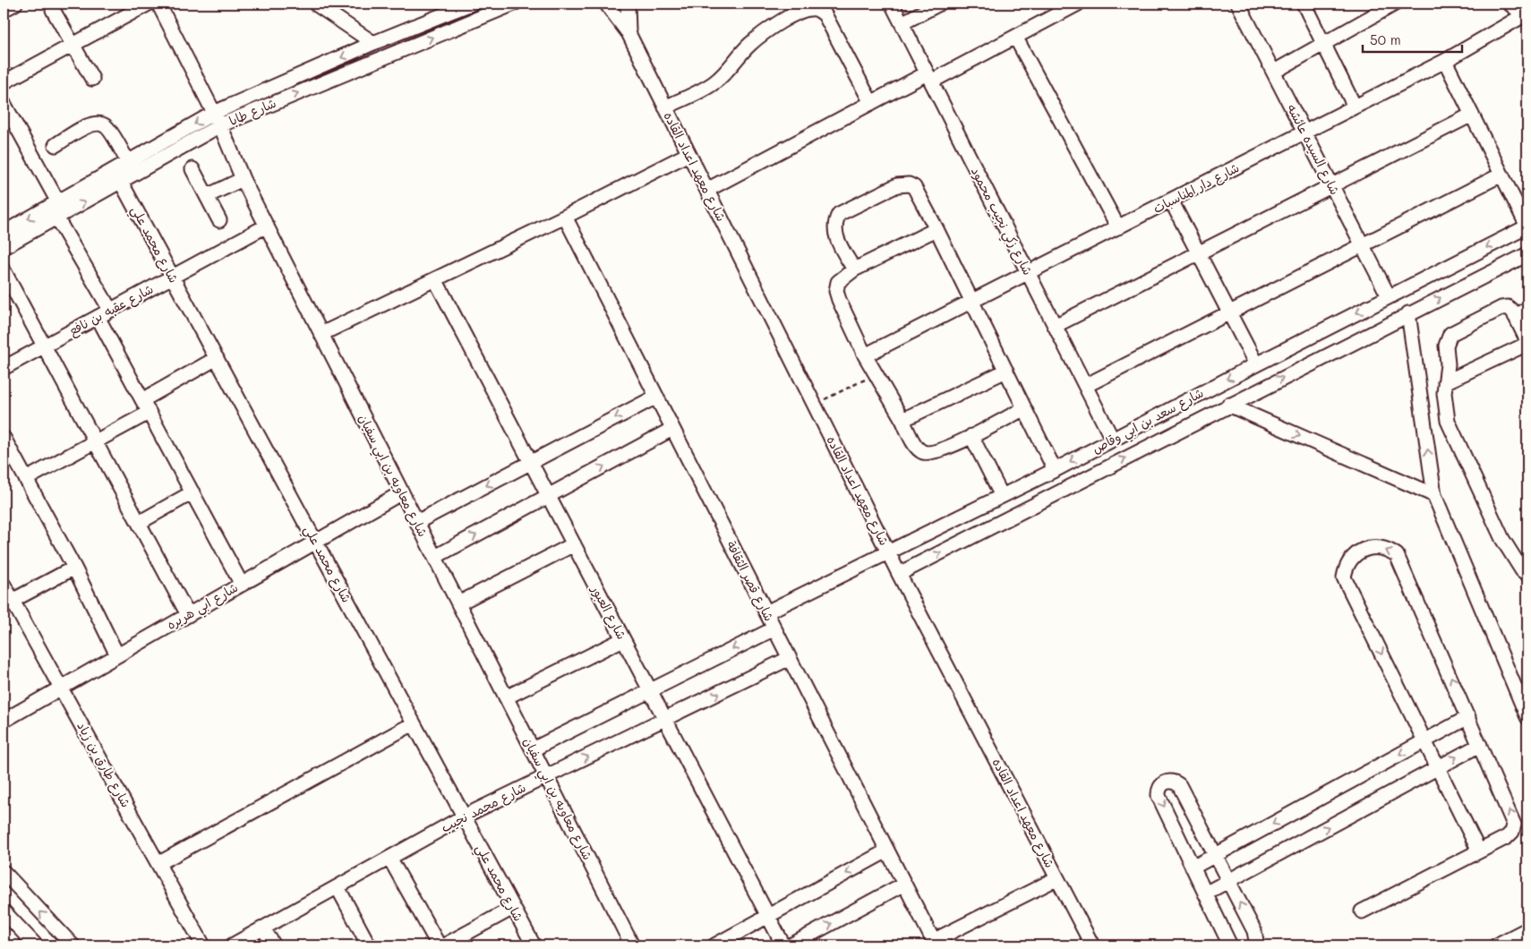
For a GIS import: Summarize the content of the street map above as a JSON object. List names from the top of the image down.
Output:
{
  "streets": {
    "street": [
      "شارع طابا",
      "شارع السيده عائشه",
      "شارع معهد اعداد القاده",
      "شارع دار المناسبات",
      "شارع زكي نجيب محمود",
      "شارع محمد علي",
      "شارع عقبه بن نافع",
      "شارع سعد بن ابي وقاص",
      "شارع معاويه بن ابي سفيان",
      "شارع قصر الثقافة",
      "شارع ابي هريره",
      "شارع العبور",
      "شارع طارق بن زياد",
      "شارع محمد نجيب"
    ]
  },
  "crossings": [
    ["شارع طابا", "شارع محمد علي"],
    ["شارع طابا", "شارع معاويه بن ابي سفيان"],
    ["شارع السيده عائشه", "شارع دار المناسبات"],
    ["شارع السيده عائشه", "شارع سعد بن ابي وقاص"],
    ["شارع معهد اعداد القاده", "شارع سعد بن ابي وقاص"],
    ["شارع دار المناسبات", "شارع زكي نجيب محمود"],
    ["شارع زكي نجيب محمود", "شارع سعد بن ابي وقاص"],
    ["شارع محمد علي", "شارع عقبه بن نافع"],
    ["شارع محمد علي", "شارع ابي هريره"],
    ["شارع محمد علي", "شارع محمد نجيب"],
    ["شارع عقبه بن نافع", "شارع معاويه بن ابي سفيان"],
    ["شارع سعد بن ابي وقاص", "شارع قصر الثقافة"],
    ["شارع معاويه بن ابي سفيان", "شارع ابي هريره"],
    ["شارع معاويه بن ابي سفيان", "شارع محمد نجيب"],
    ["شارع قصر الثقافة", "شارع محمد نجيب"],
    ["شارع ابي هريره", "شارع طارق بن زياد"],
    ["شارع العبور", "شارع محمد نجيب"]
  ],
  "scale_bar": "50 m"
}
